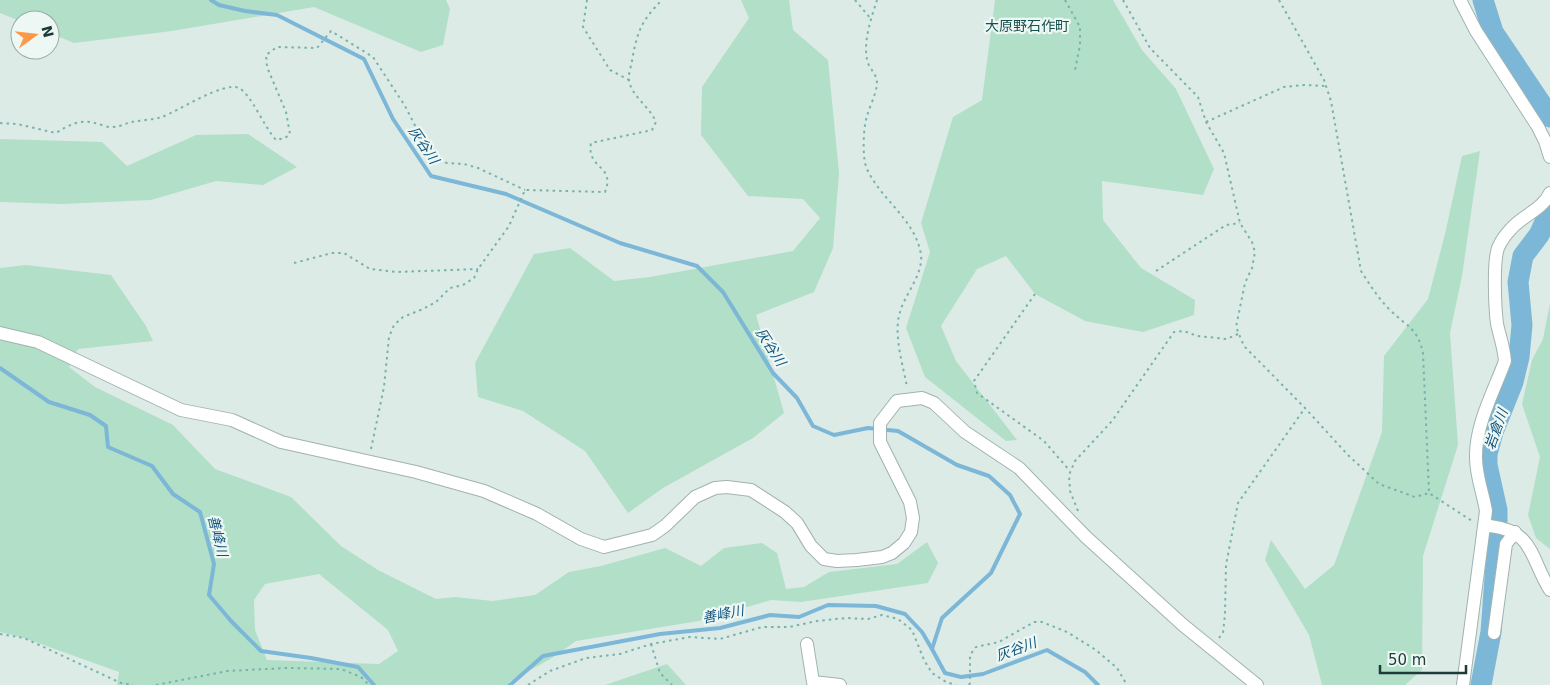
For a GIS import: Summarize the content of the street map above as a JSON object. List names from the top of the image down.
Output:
{
  "districts": ["大原野石作町"],
  "water": ["灰谷川", "岩倉川", "善峰川"],
  "scale_bar": "50 m",
  "north": "right"
}
